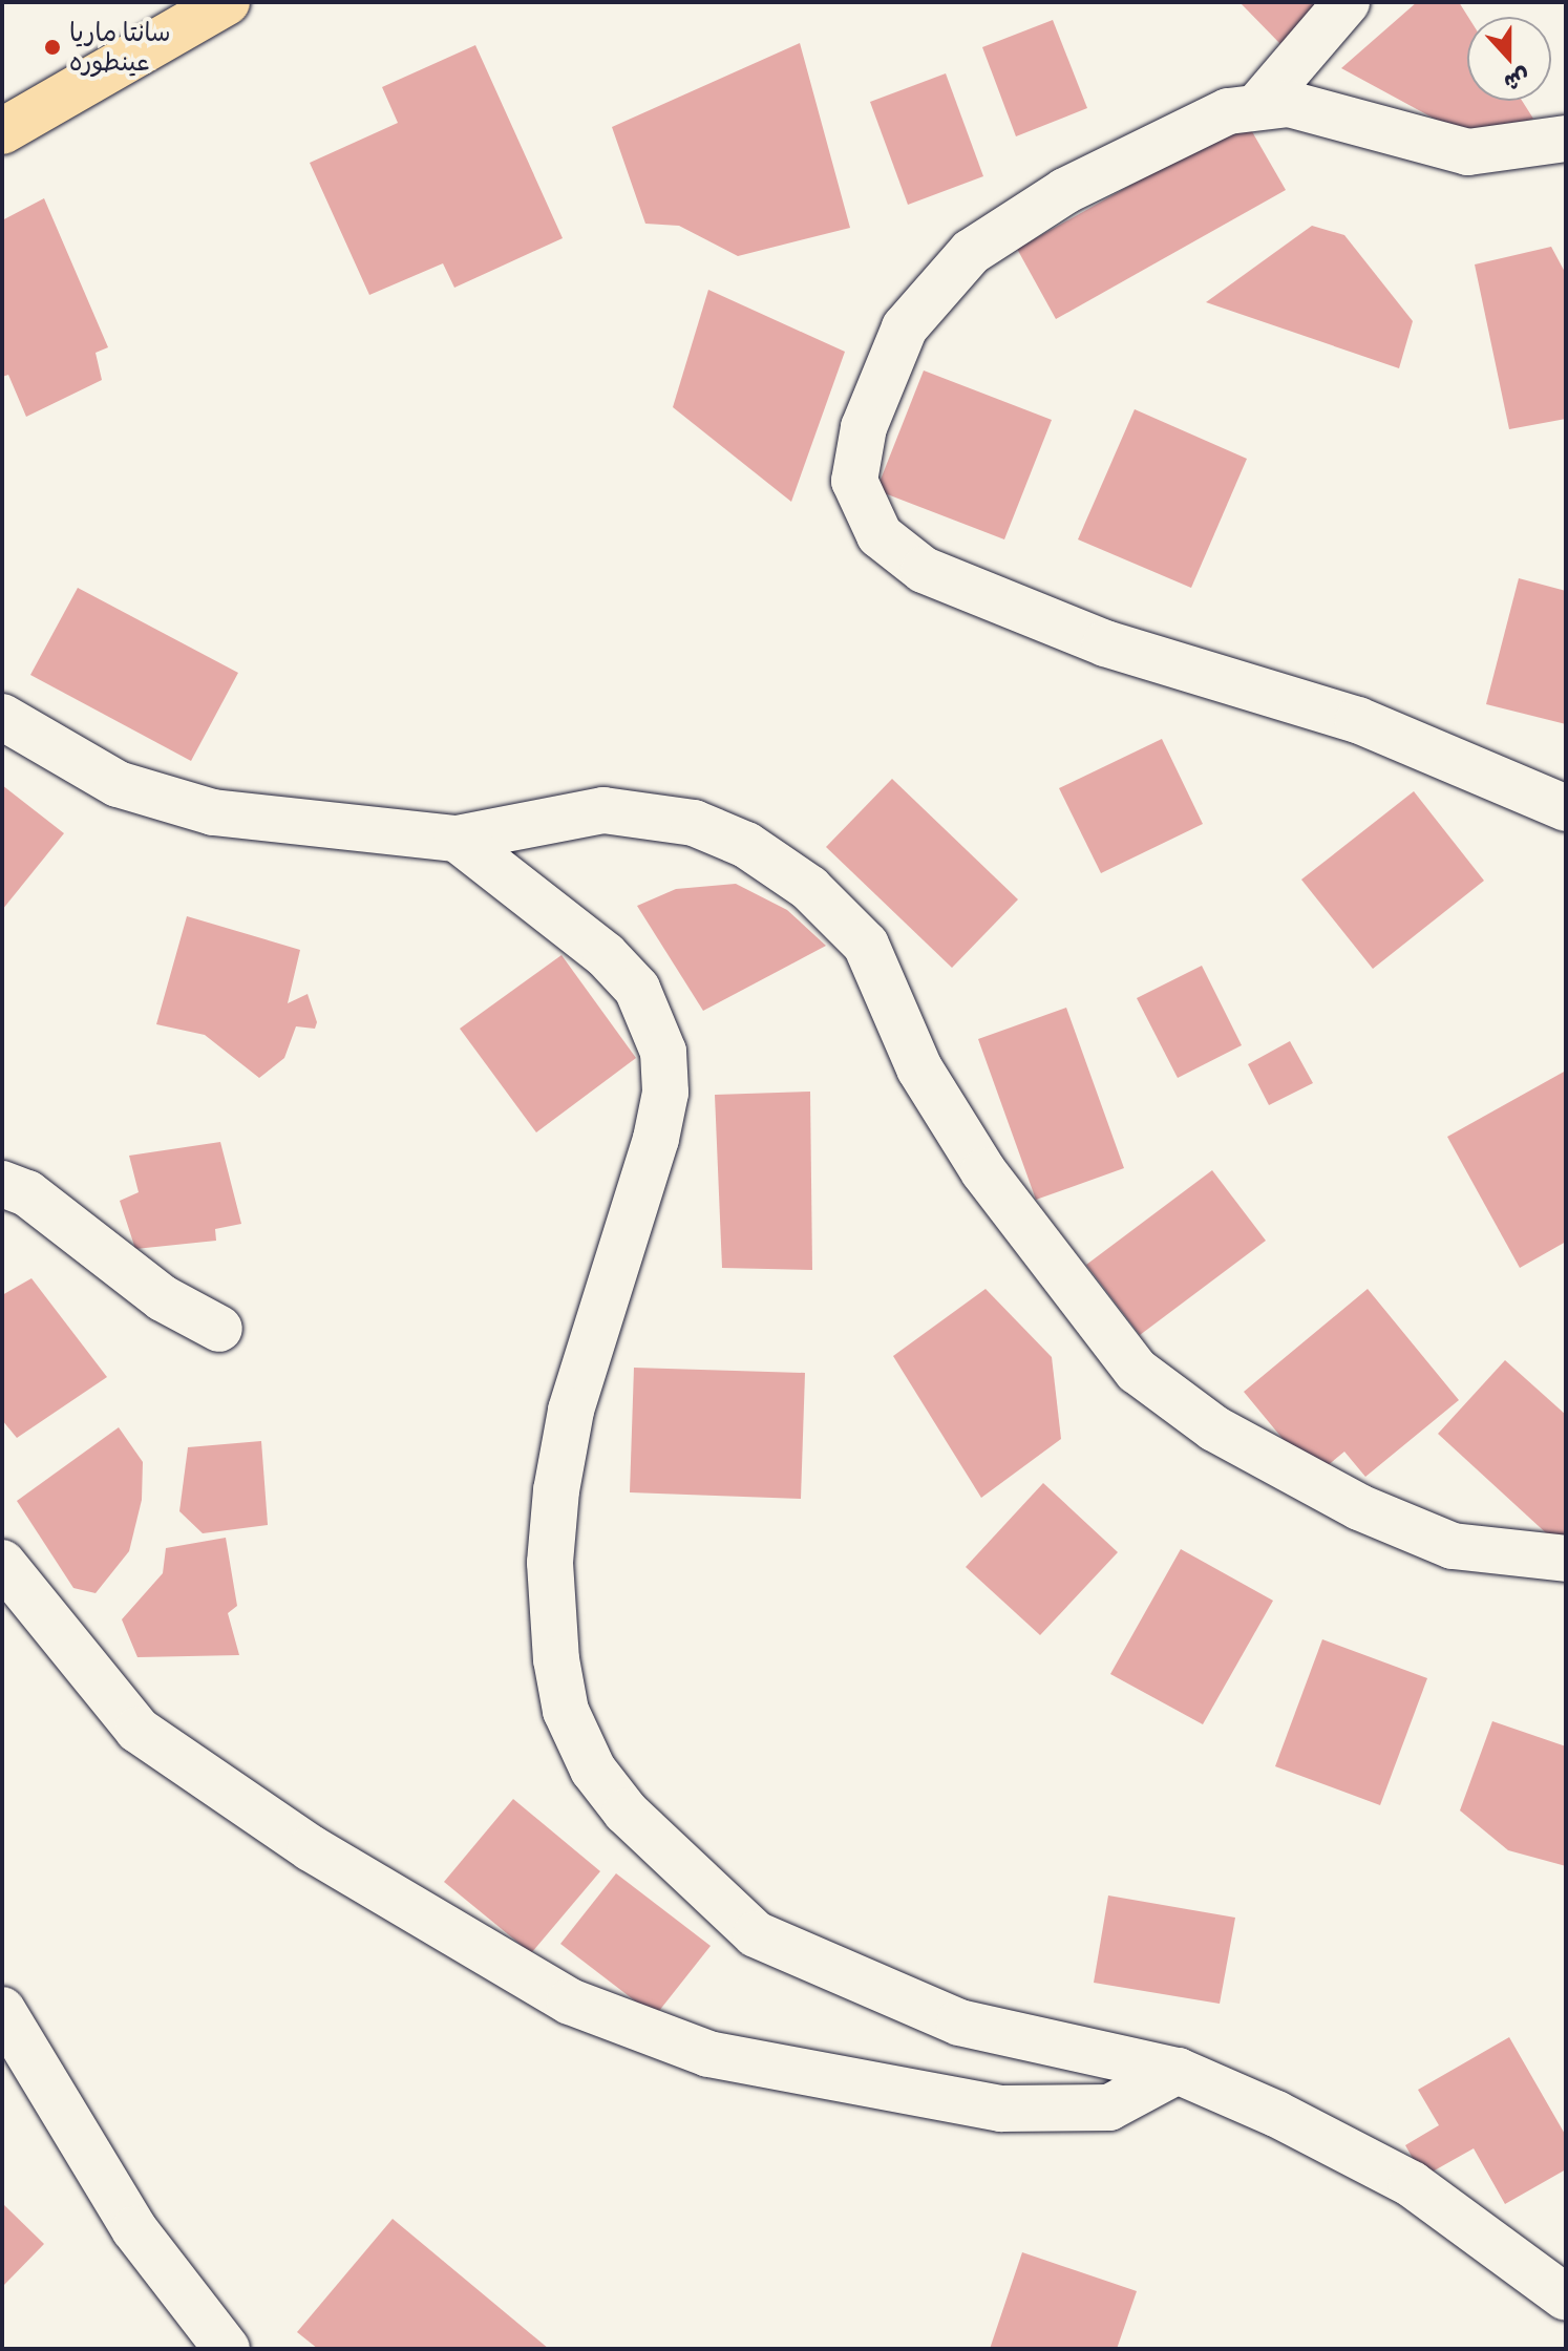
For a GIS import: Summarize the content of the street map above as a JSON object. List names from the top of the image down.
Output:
{
  "places": ["سانتا ماريا عينطوره"],
  "north": "bottom"
}
